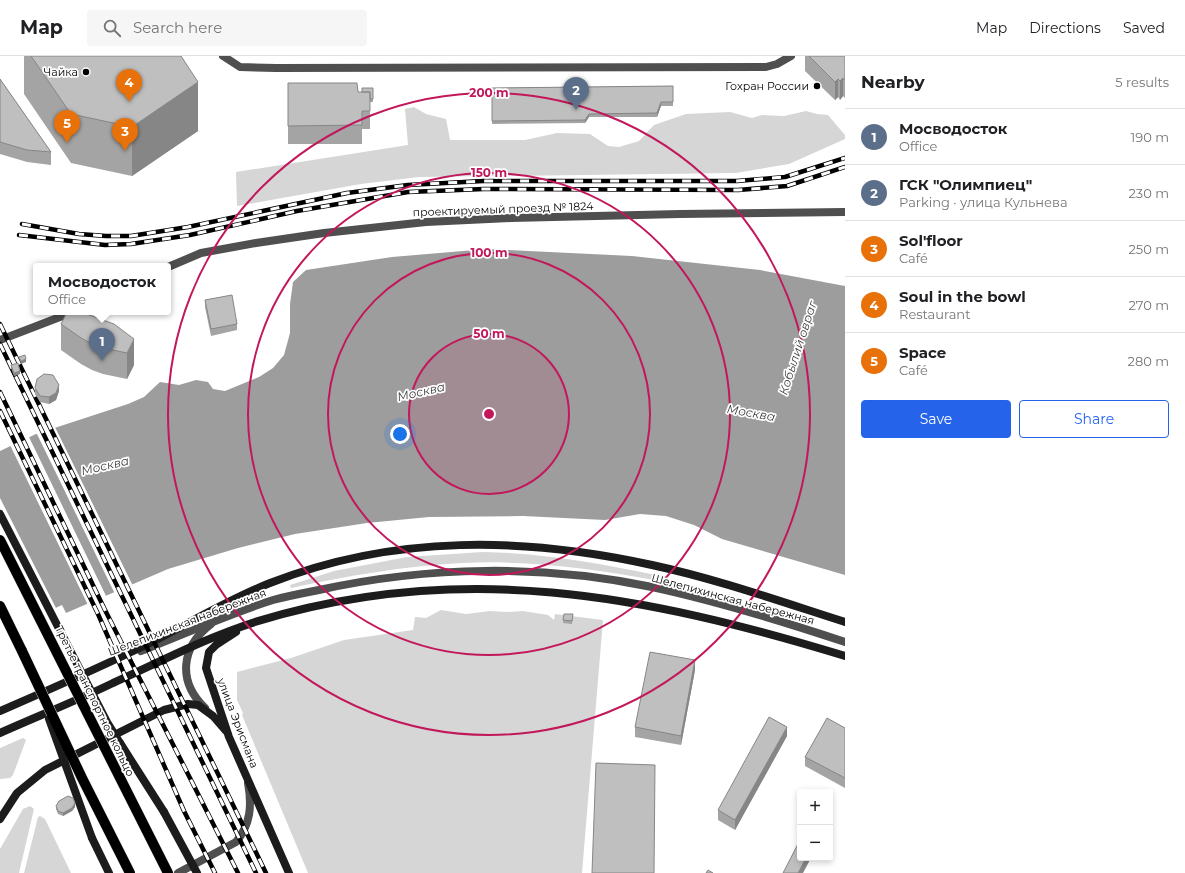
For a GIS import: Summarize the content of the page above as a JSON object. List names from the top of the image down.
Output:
{
  "streets": {
    "main road": ["Шелепихинская набережная", "Третье транспортное кольцо", "улица Эрисмана"],
    "street": ["проектируемый проезд № 1824"]
  },
  "crossings": [
    ["Шелепихинская набережная", "улица Эрисмана"]
  ],
  "water": ["Кобылий овраг", "Москва"],
  "places": ["Чайка", "Гохран России"],
  "page": {
    "header": "Map",
    "search": "Search here",
    "nav": ["Map", "Directions", "Saved"],
    "heading": ["Nearby", "5 results"],
    "pins": [
      "4",
      "2",
      "5",
      "3",
      "1"
    ],
    "list": [
      {
        "mark": "1",
        "name": "Мосводосток",
        "note": "Office",
        "value": "190 m"
      },
      {
        "mark": "2",
        "name": "ГСК \"Олимпиец\"",
        "note": "Parking · улица Кульнева",
        "value": "230 m"
      },
      {
        "mark": "3",
        "name": "Sol'floor",
        "note": "Café",
        "value": "250 m"
      },
      {
        "mark": "4",
        "name": "Soul in the bowl",
        "note": "Restaurant",
        "value": "270 m"
      },
      {
        "mark": "5",
        "name": "Space",
        "note": "Café",
        "value": "280 m"
      }
    ],
    "popup": ["Мосводосток", "Office"],
    "buttons": ["Save", "Share"],
    "map_buttons": ["+", "−"]
  },
  "rings": [
    "200 m",
    "150 m",
    "100 m",
    "50 m"
  ]
}
